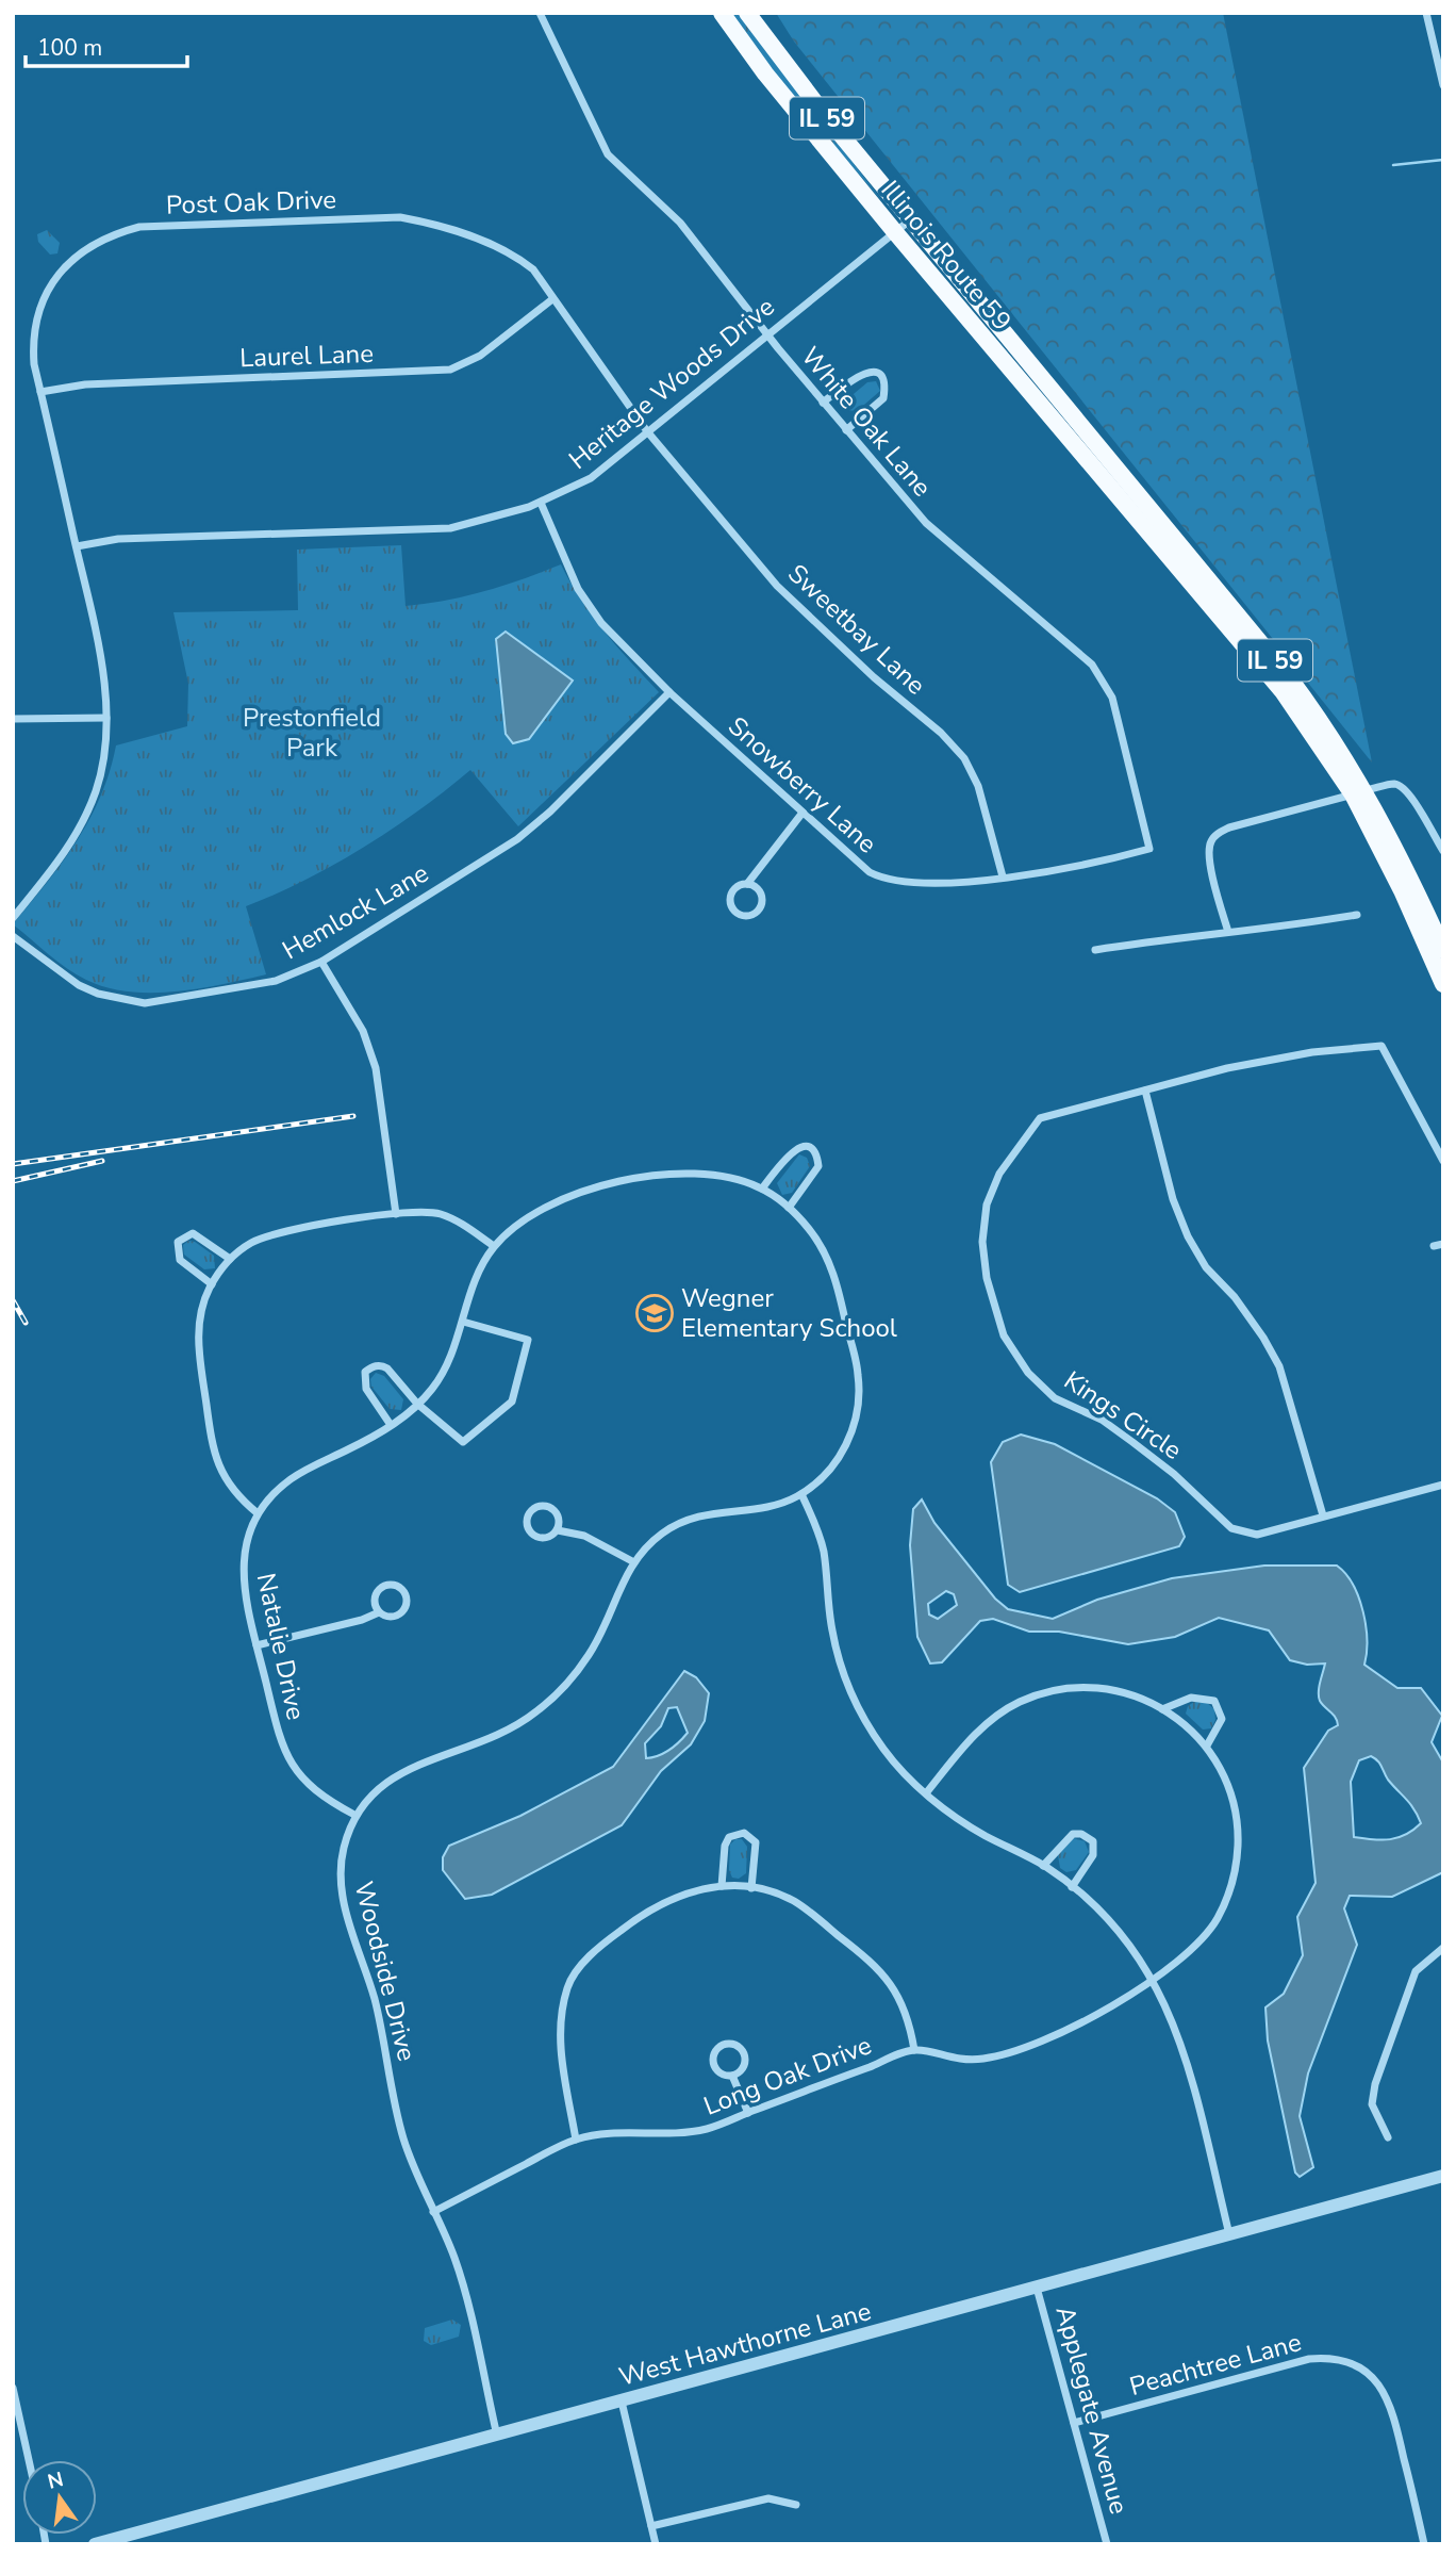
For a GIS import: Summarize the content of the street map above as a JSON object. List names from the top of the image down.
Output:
{
  "streets": {
    "main road": ["IL 59", "Illinois Route 59"],
    "street": [
      "Post Oak Drive",
      "Laurel Lane",
      "Heritage Woods Drive",
      "White Oak Lane",
      "Sweetbay Lane",
      "Snowberry Lane",
      "Hemlock Lane",
      "Kings Circle",
      "Natalie Drive",
      "Woodside Drive",
      "Long Oak Drive",
      "West Hawthorne Lane",
      "Peachtree Lane",
      "Applegate Avenue"
    ]
  },
  "crossings": [
    ["IL 59", "Illinois Route 59"],
    ["Post Oak Drive", "Laurel Lane"],
    ["Post Oak Drive", "Heritage Woods Drive"],
    ["Post Oak Drive", "Sweetbay Lane"],
    ["Illinois Route 59", "Heritage Woods Drive"],
    ["Heritage Woods Drive", "White Oak Lane"],
    ["Heritage Woods Drive", "Sweetbay Lane"],
    ["Heritage Woods Drive", "Snowberry Lane"],
    ["White Oak Lane", "Snowberry Lane"],
    ["Sweetbay Lane", "Snowberry Lane"],
    ["Snowberry Lane", "Hemlock Lane"],
    ["Natalie Drive", "Woodside Drive"],
    ["Woodside Drive", "Long Oak Drive"],
    ["Woodside Drive", "West Hawthorne Lane"],
    ["West Hawthorne Lane", "Applegate Avenue"],
    ["Peachtree Lane", "Applegate Avenue"]
  ],
  "parks": ["Prestonfield Park"],
  "places": {
    "school or university": ["Wegner Elementary School"]
  },
  "scale_bar": "100 m",
  "north": "top"
}
